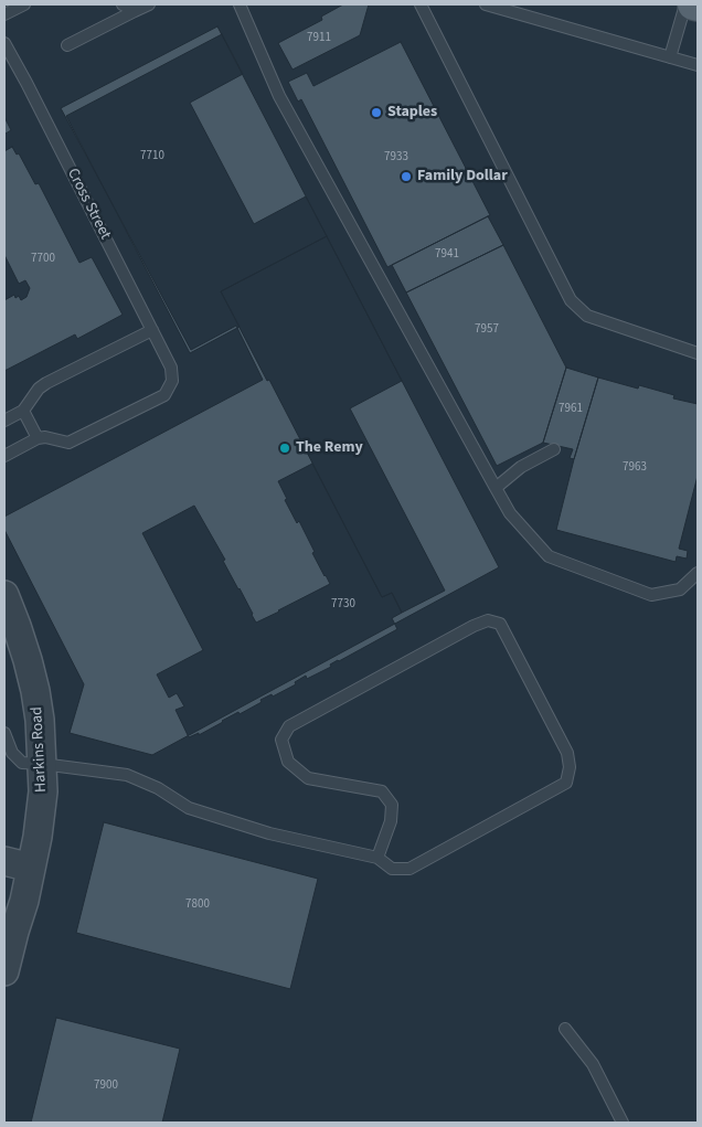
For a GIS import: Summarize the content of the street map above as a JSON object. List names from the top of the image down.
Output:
{
  "streets": {
    "street": ["Harkins Road"],
    "lane": ["Cross Street"]
  },
  "places": ["Staples", "Family Dollar", "The Remy"],
  "house_numbers": [
    "7911",
    "7710",
    "7933",
    "7941",
    "7700",
    "7957",
    "7961",
    "7963",
    "7730",
    "7800",
    "7900"
  ]
}
